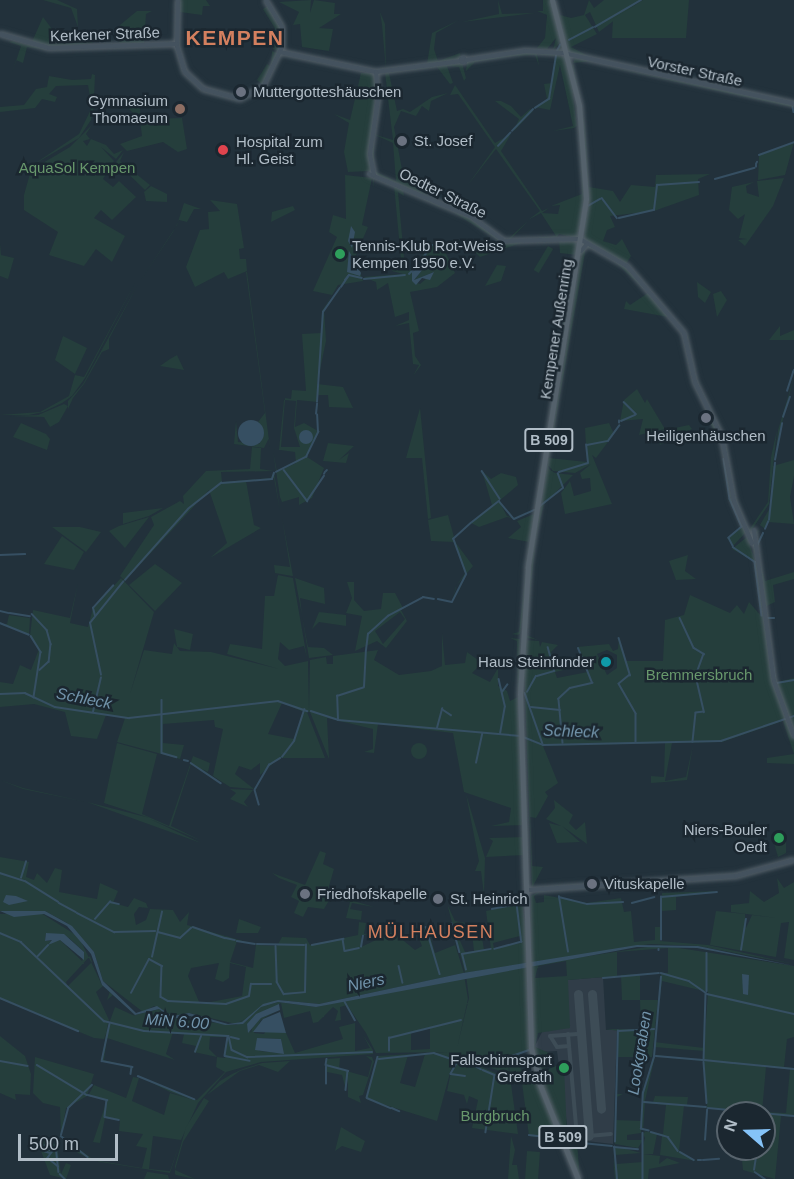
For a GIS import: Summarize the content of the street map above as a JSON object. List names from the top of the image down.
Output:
{
  "streets": {
    "main road": [
      "Kerkener Straße",
      "Vorster Straße",
      "Oedter Straße",
      "Kempener Außenring",
      "B 509"
    ]
  },
  "crossings": [
    ["Vorster Straße", "Oedter Straße"],
    ["Vorster Straße", "Kempener Außenring"],
    ["Oedter Straße", "Kempener Außenring"],
    ["Kempener Außenring", "B 509"]
  ],
  "districts": ["KEMPEN", "MÜLHAUSEN"],
  "water": [
    "Schleck",
    "Niers",
    "MiN 6.00",
    "Lookgraben"
  ],
  "parks": ["AquaSol Kempen", "Bremmersbruch", "Burgbruch"],
  "places": [
    "Muttergotteshäuschen",
    "Gymnasium Thomaeum",
    "St. Josef",
    "Hospital zum Hl. Geist",
    "Tennis-Klub Rot-Weiss Kempen 1950 e.V.",
    "Heiligenhäuschen",
    "Haus Steinfunder",
    "Niers-Bouler Oedt",
    "Vituskapelle",
    "Friedhofskapelle",
    "St. Heinrich",
    "Fallschirmsport Grefrath"
  ],
  "scale_bar": "500 m",
  "north": "left"
}
